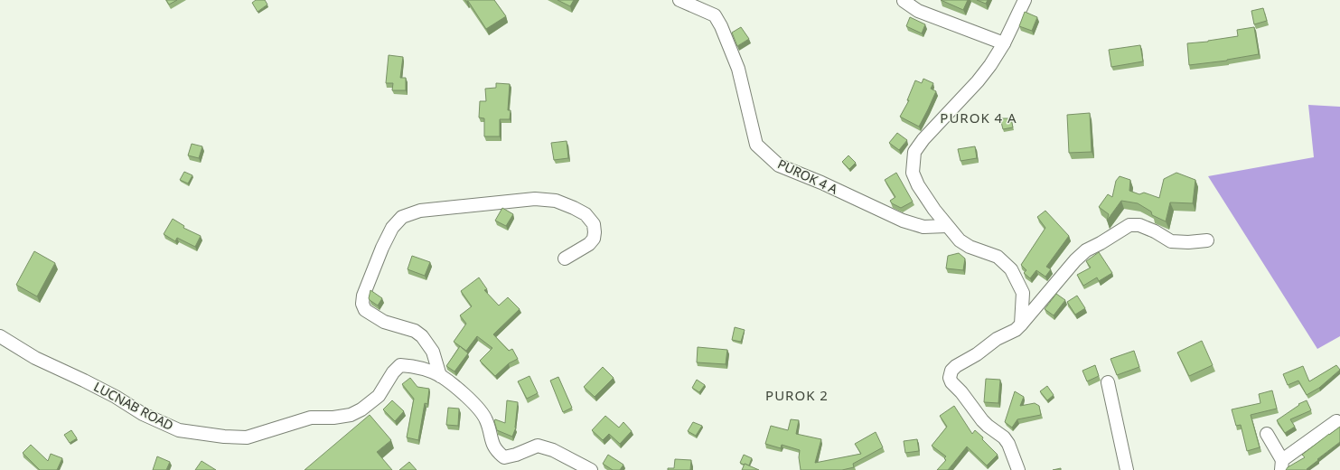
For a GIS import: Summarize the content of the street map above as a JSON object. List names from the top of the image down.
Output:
{
  "streets": {
    "street": ["PUROK 4 A", "LUCNAB ROAD"]
  },
  "districts": ["PUROK 4 A", "PUROK 2"]
}
